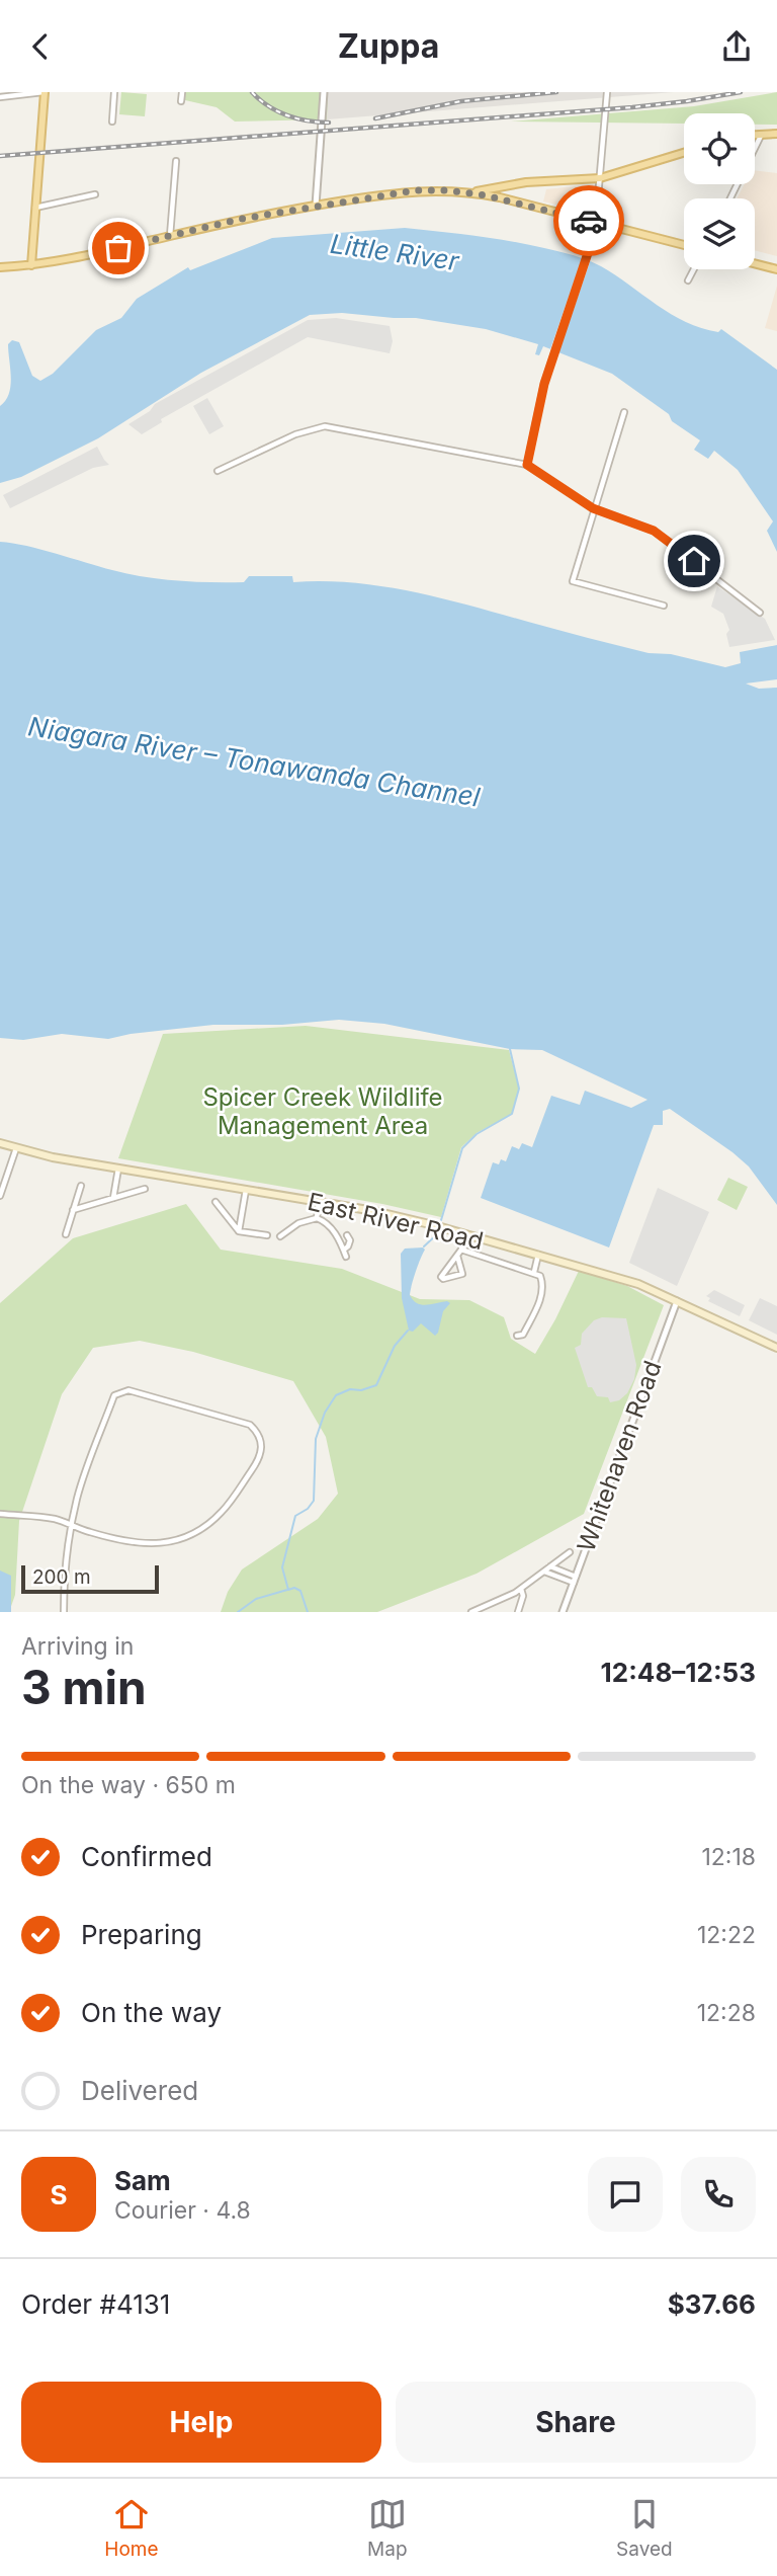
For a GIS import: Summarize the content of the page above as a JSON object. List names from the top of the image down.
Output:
{
  "streets": {
    "main road": ["East River Road"],
    "street": ["Whitehaven Road"]
  },
  "crossings": [
    ["East River Road", "Whitehaven Road"]
  ],
  "water": ["Little River", "Niagara River – Tonawanda Channel"],
  "parks": ["Spicer Creek Wildlife Management Area"],
  "scale_bar": "200 m",
  "page": {
    "header": "Zuppa",
    "scale": "200 m",
    "heading": ["3 min", "Arriving in", "12:48–12:53"],
    "panel": [
      "Sam",
      "Courier · 4.8",
      "Order #4131",
      "$37.66"
    ],
    "bar": "On the way · 650 m",
    "list": [
      ["Confirmed", "12:18"],
      ["Preparing", "12:22"],
      ["On the way", "12:28"],
      "Delivered"
    ],
    "round": "S",
    "buttons": ["Help", "Share"],
    "tabs": ["Home", "Map", "Saved"]
  }
}
